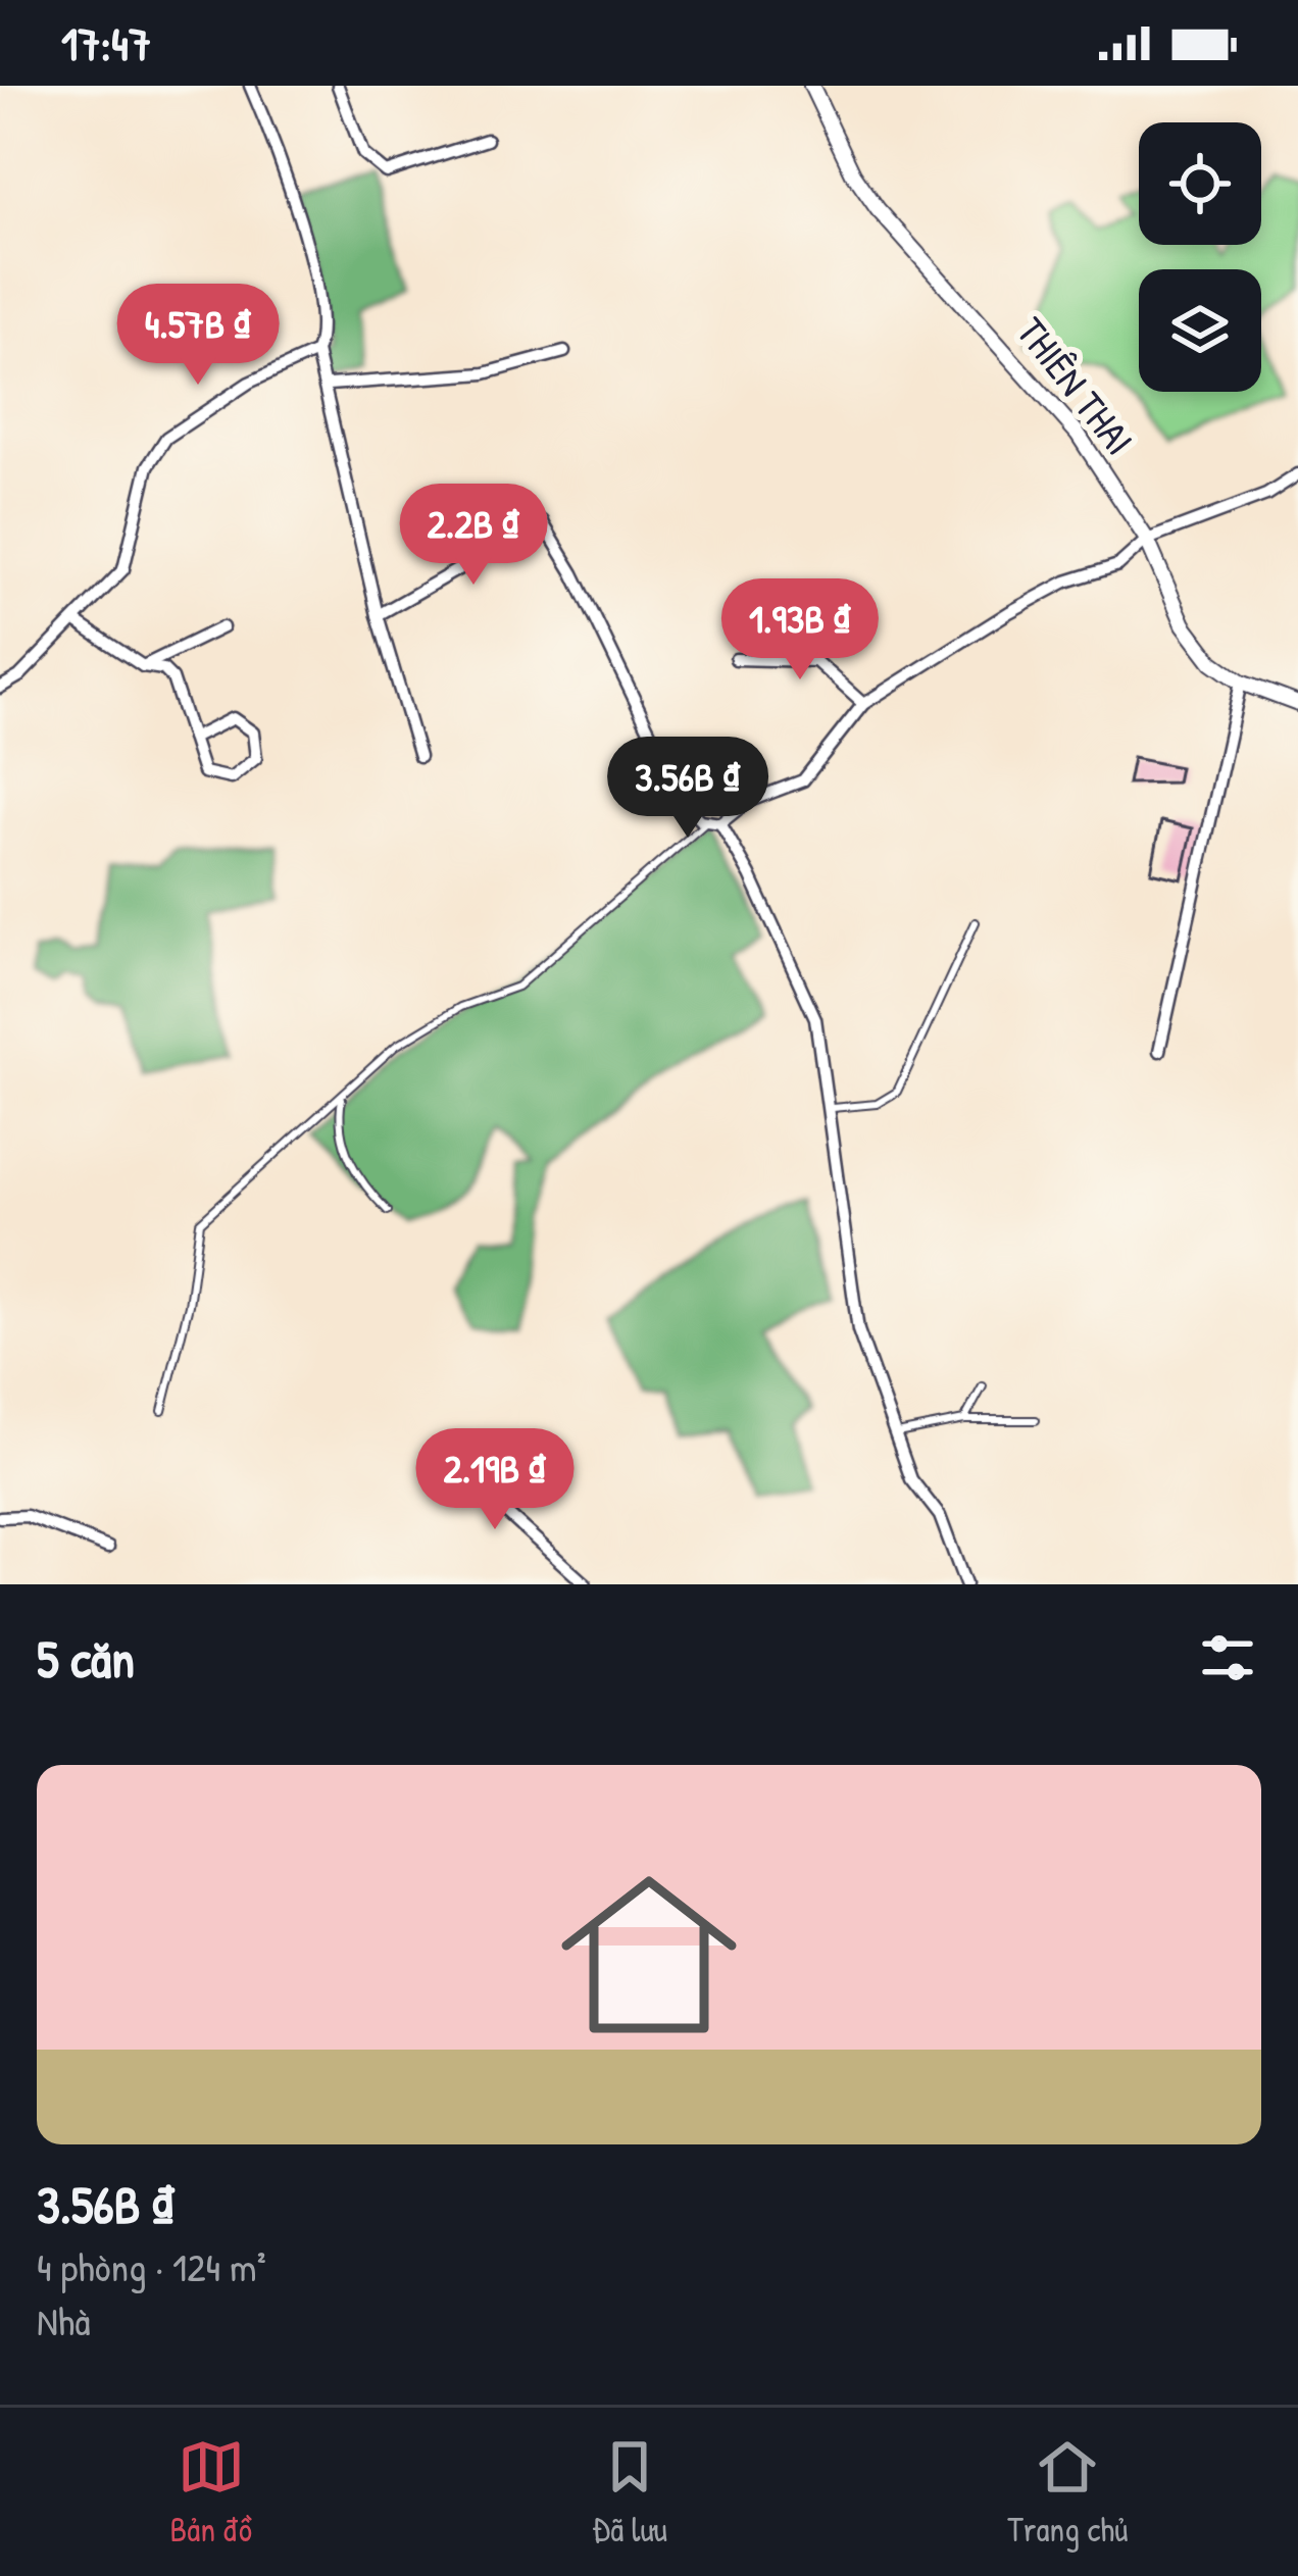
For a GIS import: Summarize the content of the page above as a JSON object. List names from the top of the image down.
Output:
{
  "streets": {
    "street": ["THIÊN THAI"]
  },
  "page": {
    "status": "17:47",
    "price": [
      "4.57B ₫",
      "2.2B ₫",
      "1.93B ₫",
      "3.56B ₫",
      "2.19B ₫"
    ],
    "heading": "5 căn",
    "list": [
      {
        "name": "3.56B ₫",
        "note": "4 phòng · 124 m² · Nhà"
      }
    ],
    "tabs": ["Bản đồ", "Đã lưu", "Trang chủ"]
  }
}
